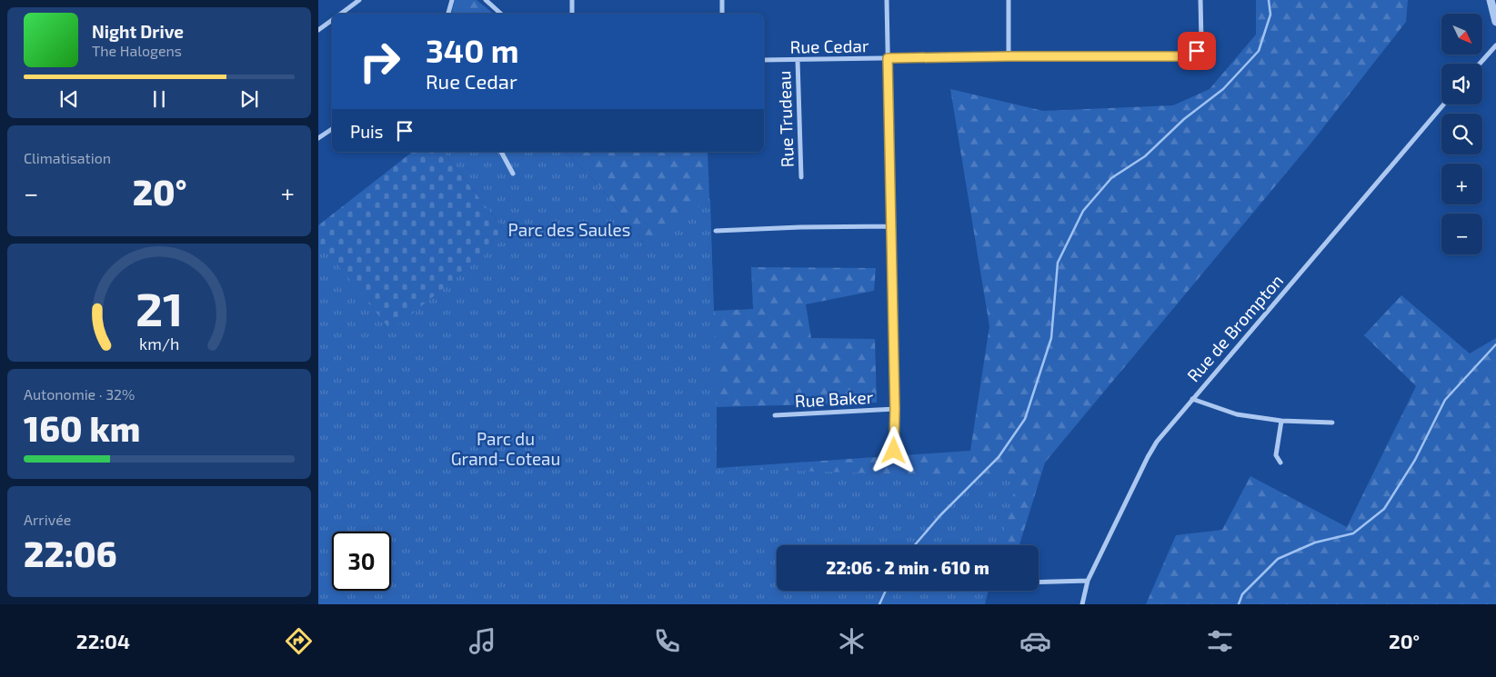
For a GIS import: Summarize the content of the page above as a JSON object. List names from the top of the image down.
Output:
{
  "streets": {
    "street": [
      "Rue Cedar",
      "Rue Trudeau",
      "Rue de Brompton",
      "Rue Baker"
    ]
  },
  "crossings": [
    ["Rue Cedar", "Rue Trudeau"]
  ],
  "parks": ["Parc des Saules", "Parc du Grand-Coteau"],
  "north": "bottom right",
  "page": {
    "song": ["Night Drive", "The Halogens"],
    "map_buttons": ["+", "−"],
    "turn": ["340 m", "Rue Cedar"],
    "then": "Puis",
    "tile": [
      "Climatisation",
      ["Autonomie · 32%", "160 km"],
      ["Arrivée", "22:06"]
    ],
    "heat": ["−", "20°", "+"],
    "limit": "30",
    "trip": "22:06 · 2 min · 610 m",
    "tabs": ["22:04", "20°"],
    "gauge": ["21", "km/h"]
  }
}
